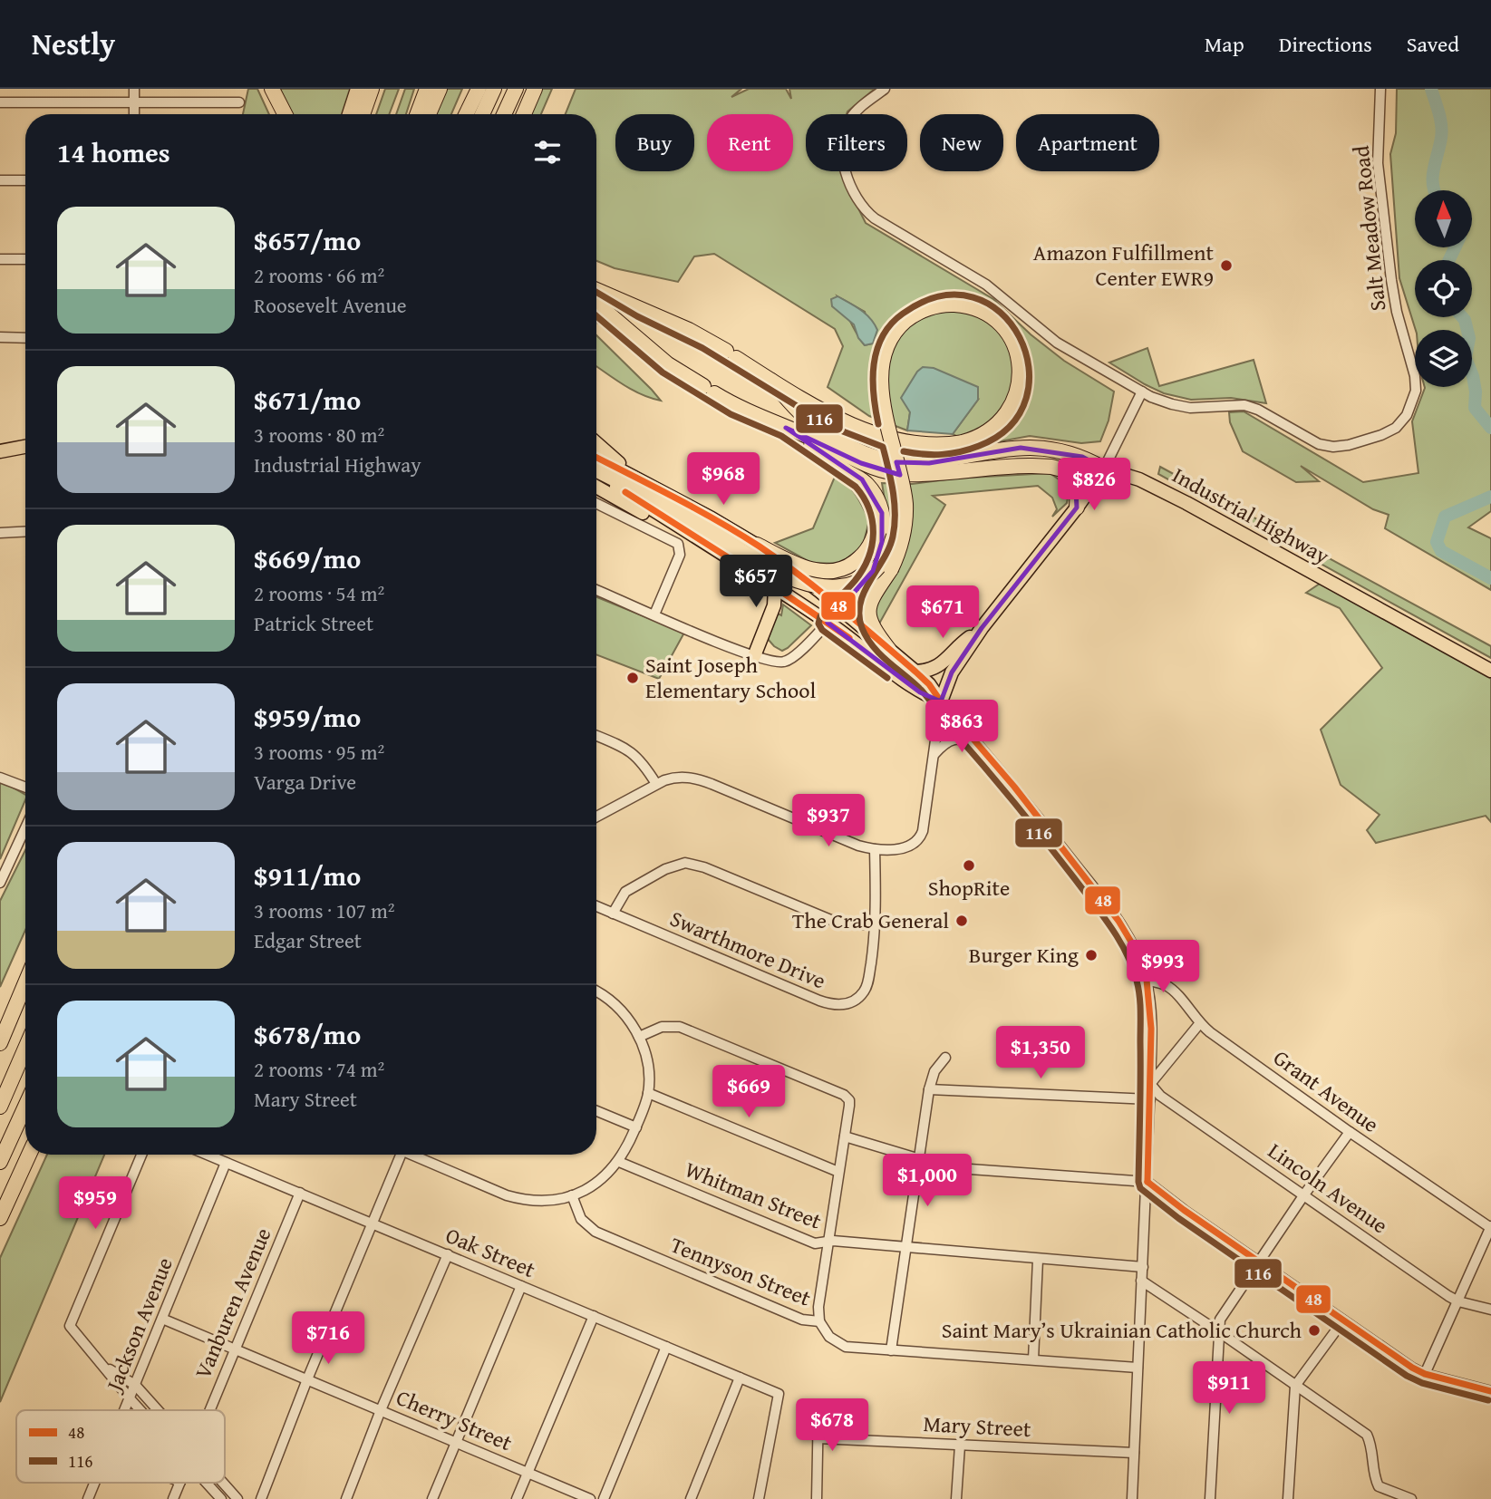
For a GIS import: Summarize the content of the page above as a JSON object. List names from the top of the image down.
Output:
{
  "streets": {
    "main road": ["Industrial Highway"],
    "street": [
      "Salt Meadow Road",
      "Swarthmore Drive",
      "Grant Avenue",
      "Lincoln Avenue",
      "Whitman Street",
      "Oak Street",
      "Tennyson Street",
      "Vanburen Avenue",
      "Jackson Avenue",
      "Cherry Street",
      "Mary Street"
    ]
  },
  "crossings": [
    ["Oak Street", "Vanburen Avenue"],
    ["Oak Street", "Jackson Avenue"],
    ["Vanburen Avenue", "Cherry Street"],
    ["Jackson Avenue", "Cherry Street"]
  ],
  "places": [
    "Amazon Fulfillment Center EWR9",
    "Saint Joseph Elementary School",
    "ShopRite",
    "The Crab General",
    "Burger King",
    "Saint Mary’s Ukrainian Catholic Church"
  ],
  "lines": ["transit line 116", "transit line 48"],
  "legend": ["48", "116"],
  "north": "top",
  "page": {
    "header": "Nestly",
    "nav": ["Map", "Directions", "Saved"],
    "chip": [
      "Buy",
      "Rent",
      "Filters",
      "New",
      "Apartment"
    ],
    "heading": "14 homes",
    "list": [
      {
        "name": "$657/mo",
        "note": "2 rooms · 66 m² · Roosevelt Avenue"
      },
      {
        "name": "$671/mo",
        "note": "3 rooms · 80 m² · Industrial Highway"
      },
      {
        "name": "$669/mo",
        "note": "2 rooms · 54 m² · Patrick Street"
      },
      {
        "name": "$959/mo",
        "note": "3 rooms · 95 m² · Varga Drive"
      },
      {
        "name": "$911/mo",
        "note": "3 rooms · 107 m² · Edgar Street"
      },
      {
        "name": "$678/mo",
        "note": "2 rooms · 74 m² · Mary Street"
      }
    ],
    "price": [
      "$968",
      "$826",
      "$657",
      "$671",
      "$863",
      "$937",
      "$993",
      "$1,350",
      "$669",
      "$1,000",
      "$959",
      "$716",
      "$911",
      "$678"
    ]
  }
}
